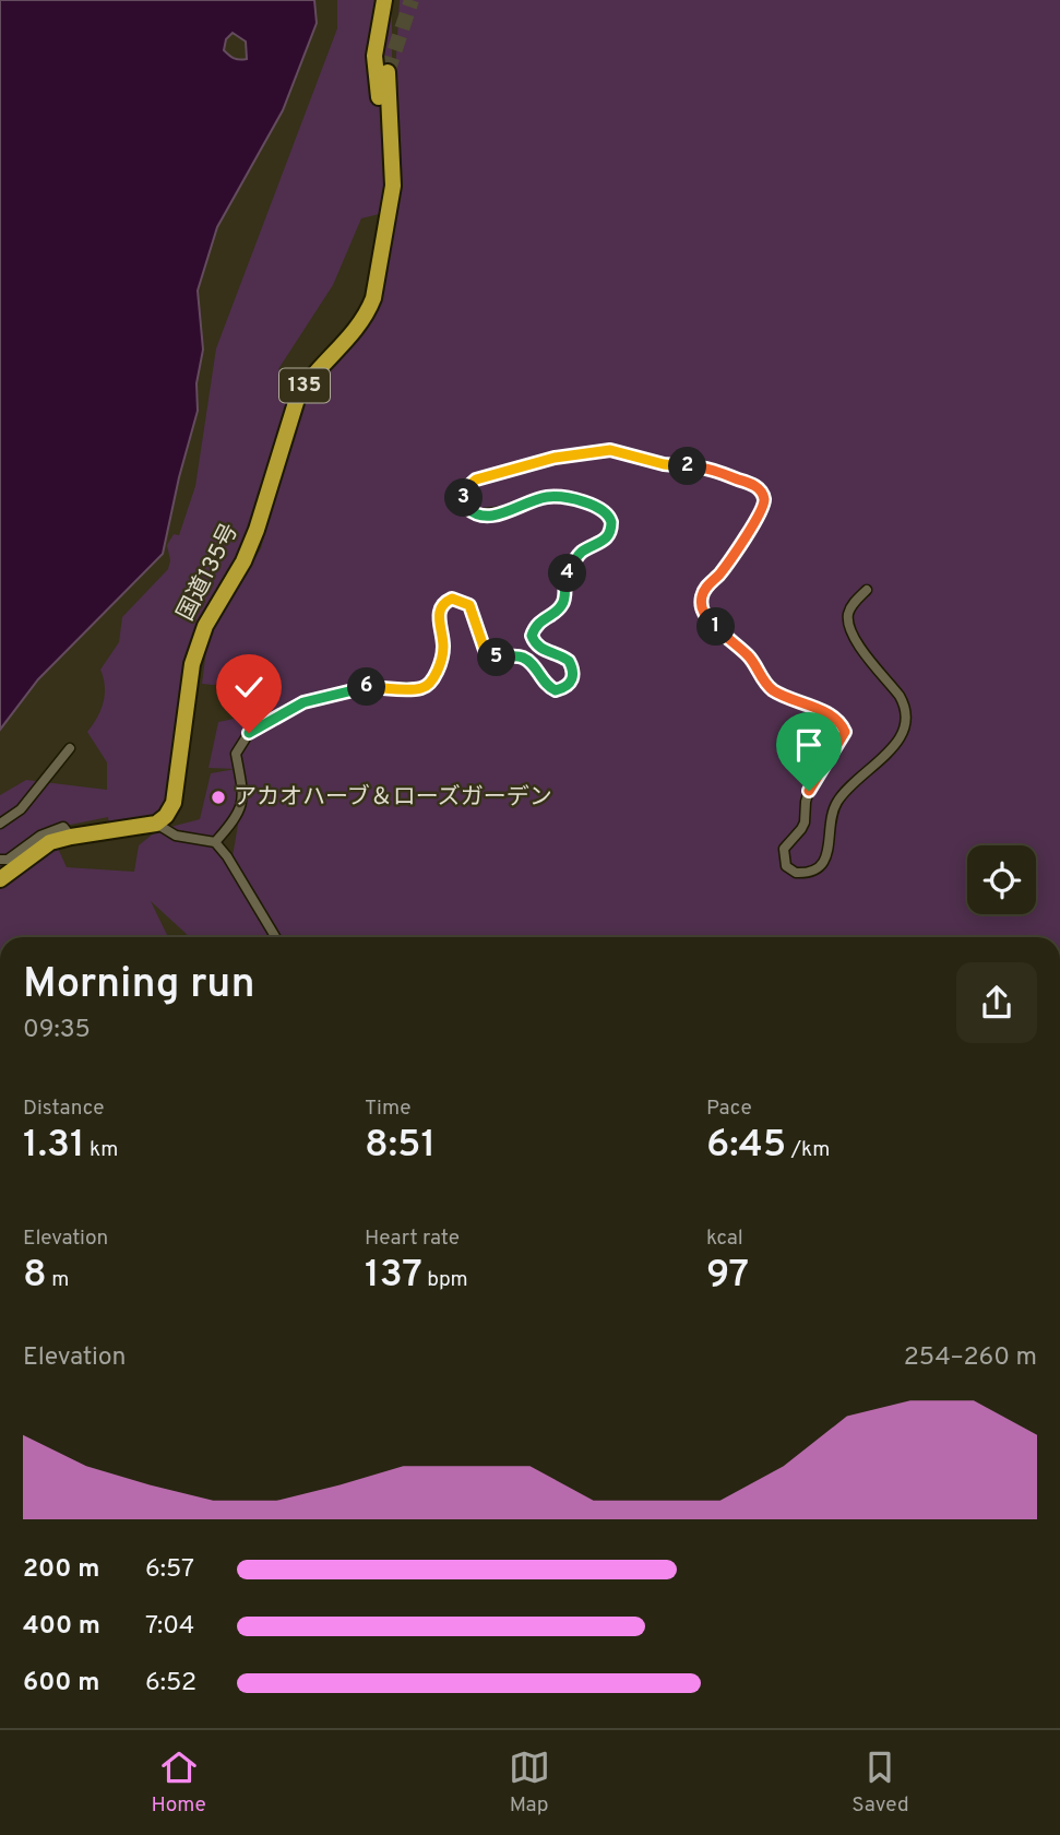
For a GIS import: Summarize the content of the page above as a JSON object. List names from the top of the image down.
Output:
{
  "streets": {
    "highway": ["135", "国道135号"]
  },
  "places": ["アカオハーブ＆ローズガーデン"],
  "page": {
    "pins": [
      "2",
      "3",
      "4",
      "1",
      "5",
      "6"
    ],
    "heading": ["Morning run", "09:35"],
    "stats": [
      ["Distance", "1.31 km"],
      ["Time", "8:51"],
      ["Pace", "6:45 /km"],
      ["Elevation", "8 m"],
      ["Heart rate", "137 bpm"],
      ["kcal", "97"]
    ],
    "chart": ["Elevation", "254–260 m"],
    "list": [
      {
        "name": "200 m",
        "note": "6:57"
      },
      {
        "name": "400 m",
        "note": "7:04"
      },
      {
        "name": "600 m",
        "note": "6:52"
      }
    ],
    "tabs": ["Home", "Map", "Saved"]
  }
}
